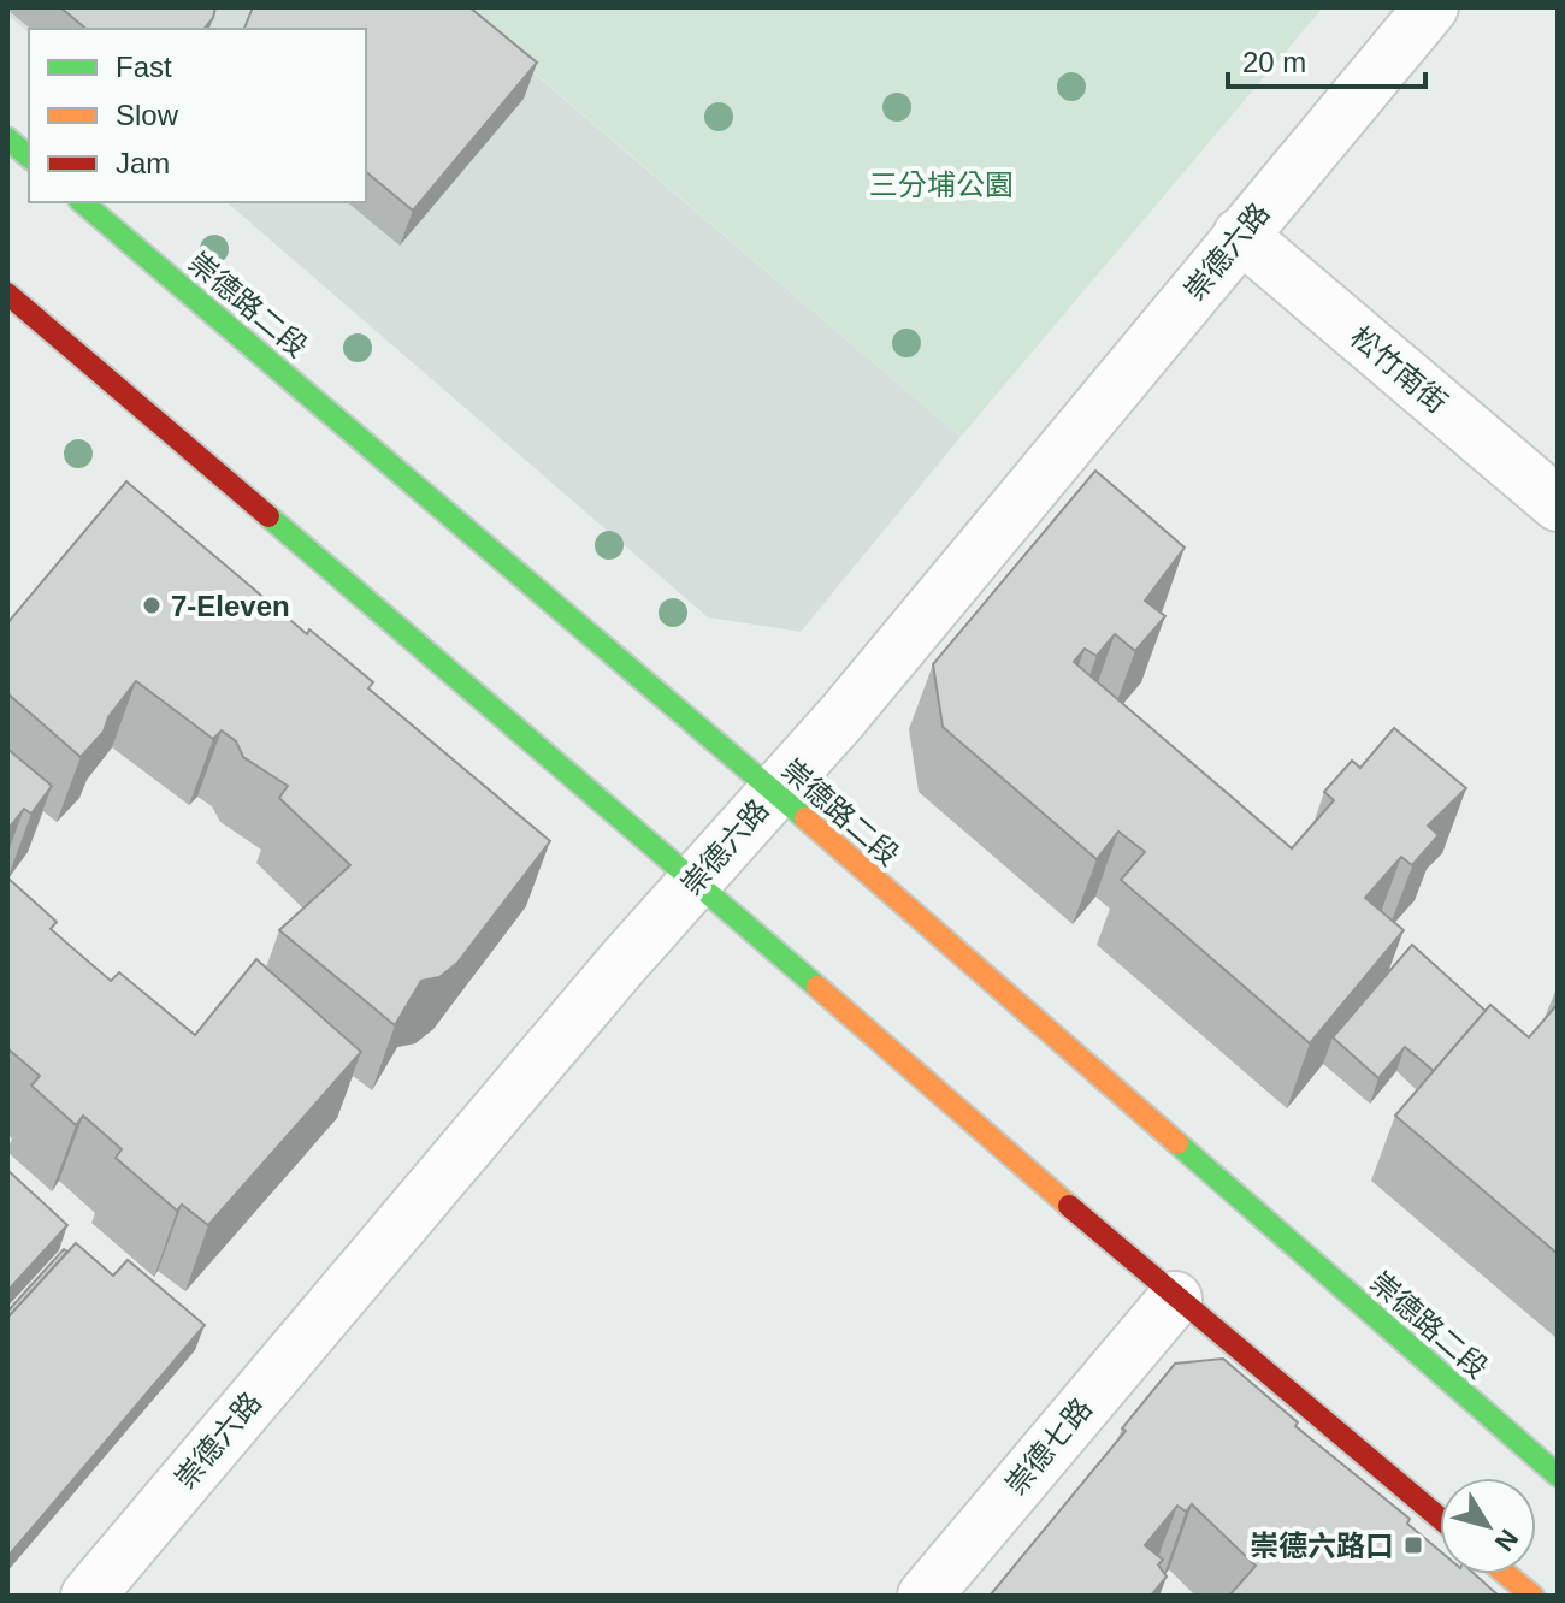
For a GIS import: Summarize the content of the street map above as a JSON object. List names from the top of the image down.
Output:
{
  "streets": {
    "main road": ["崇德路二段"],
    "street": ["崇德六路", "松竹南街", "崇德七路"]
  },
  "crossings": [
    ["崇德六路", "崇德路二段"],
    ["崇德六路", "松竹南街"]
  ],
  "parks": ["三分埔公園"],
  "places": {
    "other": ["7-Eleven"],
    "transit": ["崇德六路口"]
  },
  "legend": ["Fast", "Slow", "Jam"],
  "scale_bar": "20 m",
  "north": "bottom right"
}
